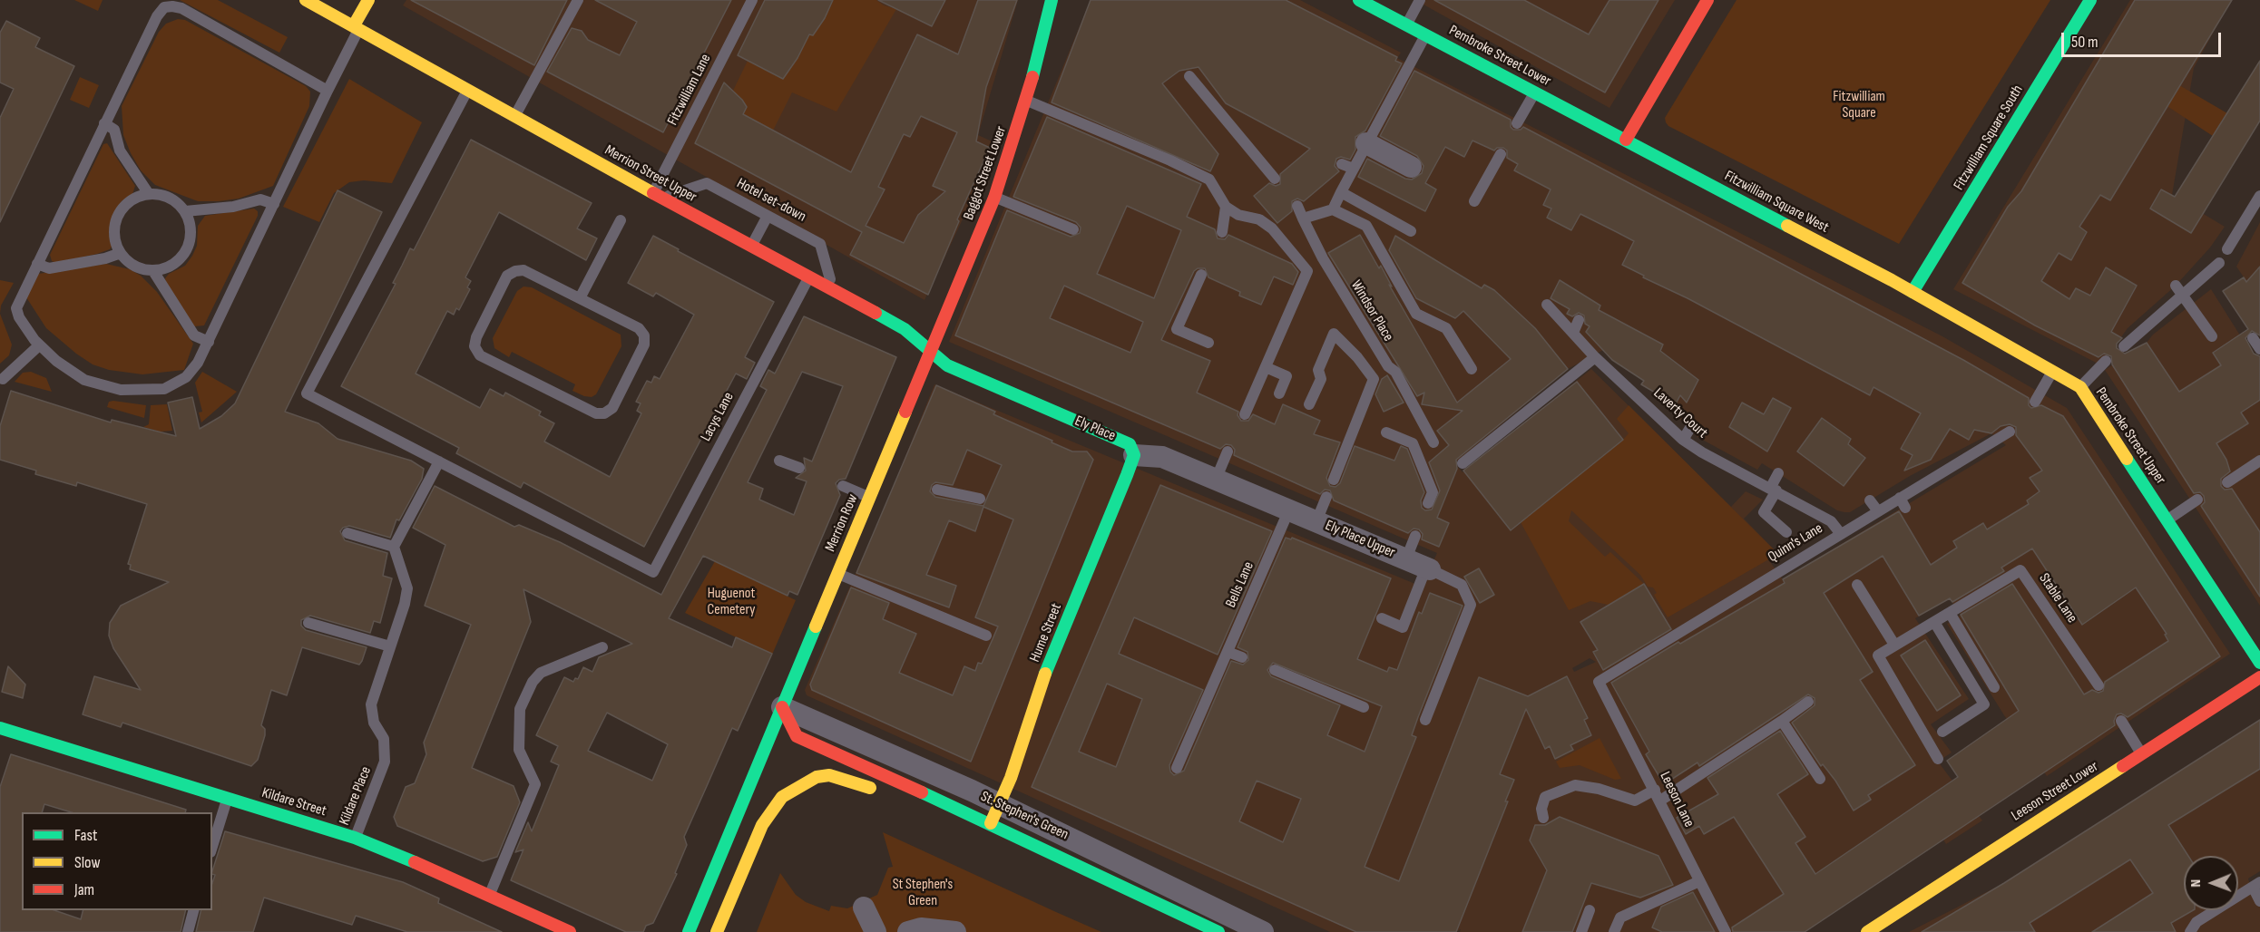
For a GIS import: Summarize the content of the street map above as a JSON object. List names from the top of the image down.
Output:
{
  "streets": {
    "main road": [
      "Pembroke Street Lower",
      "Fitzwilliam Square South",
      "Baggot Street Lower",
      "Merrion Street Upper",
      "Fitzwilliam Square West",
      "Ely Place",
      "Pembroke Street Upper",
      "Merrion Row",
      "Hume Street",
      "Leeson Street Lower",
      "Kildare Street",
      "St. Stephen's Green"
    ],
    "street": ["Ely Place Upper"],
    "lane": [
      "Fitzwilliam Lane",
      "Hotel set-down",
      "Windsor Place",
      "Laverty Court",
      "Lacys Lane",
      "Quinn's Lane",
      "Bells Lane",
      "Stable Lane",
      "Kildare Place",
      "Leeson Lane"
    ]
  },
  "crossings": [
    ["Pembroke Street Lower", "Fitzwilliam Square West"],
    ["Fitzwilliam Lane", "Merrion Street Upper"],
    ["Fitzwilliam Lane", "Hotel set-down"],
    ["Fitzwilliam Square South", "Fitzwilliam Square West"],
    ["Fitzwilliam Square South", "Pembroke Street Upper"],
    ["Baggot Street Lower", "Merrion Street Upper"],
    ["Baggot Street Lower", "Ely Place"],
    ["Baggot Street Lower", "Merrion Row"],
    ["Merrion Street Upper", "Hotel set-down"],
    ["Merrion Street Upper", "Lacys Lane"],
    ["Merrion Street Upper", "Ely Place"],
    ["Merrion Street Upper", "Merrion Row"],
    ["Fitzwilliam Square West", "Pembroke Street Upper"],
    ["Laverty Court", "Quinn's Lane"],
    ["Ely Place", "Merrion Row"],
    ["Ely Place", "Hume Street"],
    ["Merrion Row", "St. Stephen's Green"],
    ["Ely Place Upper", "Bells Lane"],
    ["Quinn's Lane", "Leeson Lane"],
    ["Hume Street", "St. Stephen's Green"],
    ["Kildare Place", "Kildare Street"]
  ],
  "parks": ["Fitzwilliam Square", "Huguenot Cemetery", "St Stephen's Green"],
  "legend": ["Fast", "Slow", "Jam"],
  "scale_bar": "50 m",
  "north": "left"
}
